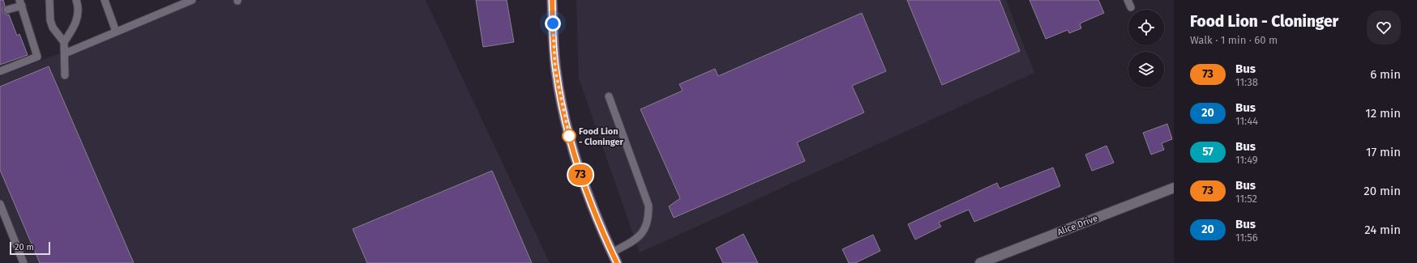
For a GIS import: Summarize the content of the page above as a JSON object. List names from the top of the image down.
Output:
{
  "streets": {
    "street": ["Alice Drive"]
  },
  "places": ["Food Lion - Cloninger"],
  "lines": ["bus line 73"],
  "scale_bar": "20 m",
  "page": {
    "on_map": "73",
    "heading": ["Food Lion - Cloninger", "Walk · 1 min · 60 m"],
    "list": [
      {
        "mark": "73",
        "name": "Bus",
        "note": "11:38",
        "value": "6 min"
      },
      {
        "mark": "20",
        "name": "Bus",
        "note": "11:44",
        "value": "12 min"
      },
      {
        "mark": "57",
        "name": "Bus",
        "note": "11:49",
        "value": "17 min"
      },
      {
        "mark": "73",
        "name": "Bus",
        "note": "11:52",
        "value": "20 min"
      },
      {
        "mark": "20",
        "name": "Bus",
        "note": "11:56",
        "value": "24 min"
      }
    ],
    "scale": "20 m"
  }
}
